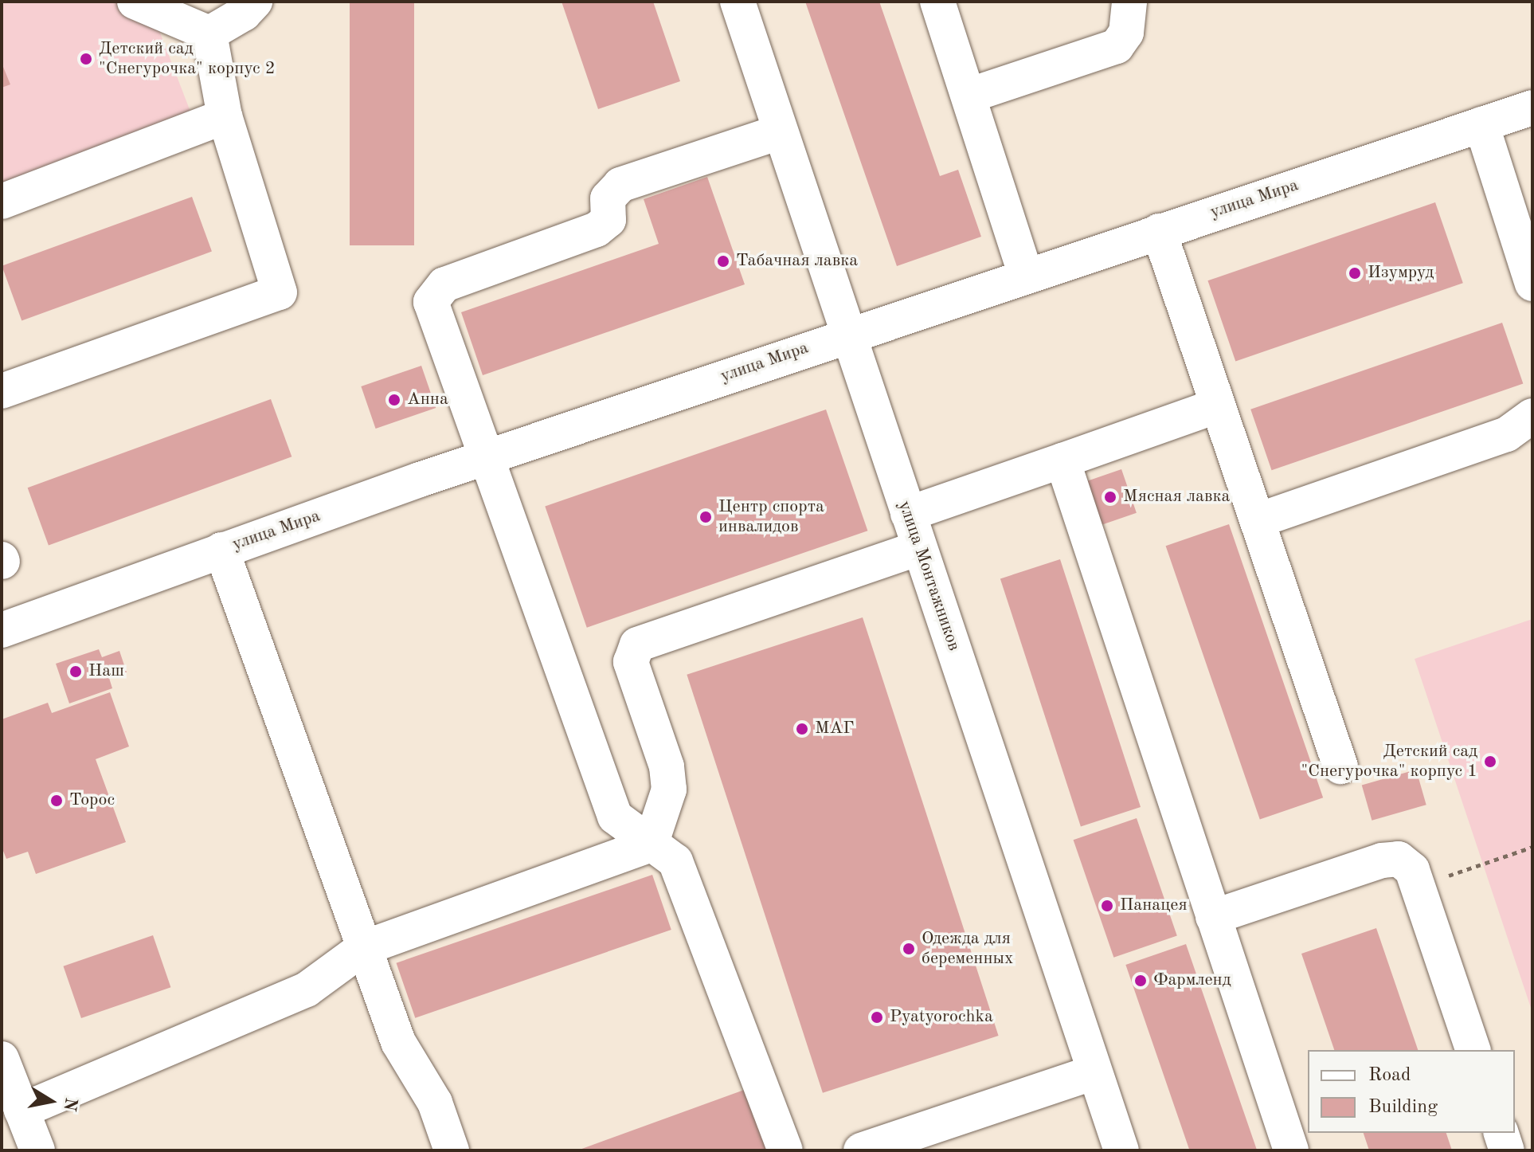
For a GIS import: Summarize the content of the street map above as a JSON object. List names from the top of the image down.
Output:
{
  "streets": {
    "street": ["улица Мира", "улица Монтажников"]
  },
  "crossings": [
    ["улица Мира", "улица Монтажников"]
  ],
  "places": [
    "Детский сад \"Снегурочка\" корпус 2",
    "Табачная лавка",
    "Изумруд",
    "Анна",
    "Мясная лавка",
    "Центр спорта инвалидов",
    "Наш",
    "МАГ",
    "Детский сад \"Снегурочка\" корпус 1",
    "Торос",
    "Панацея",
    "Одежда для беременных",
    "Фармленд",
    "Pyatyorochka"
  ],
  "legend": ["Road", "Building"],
  "north": "right"
}
